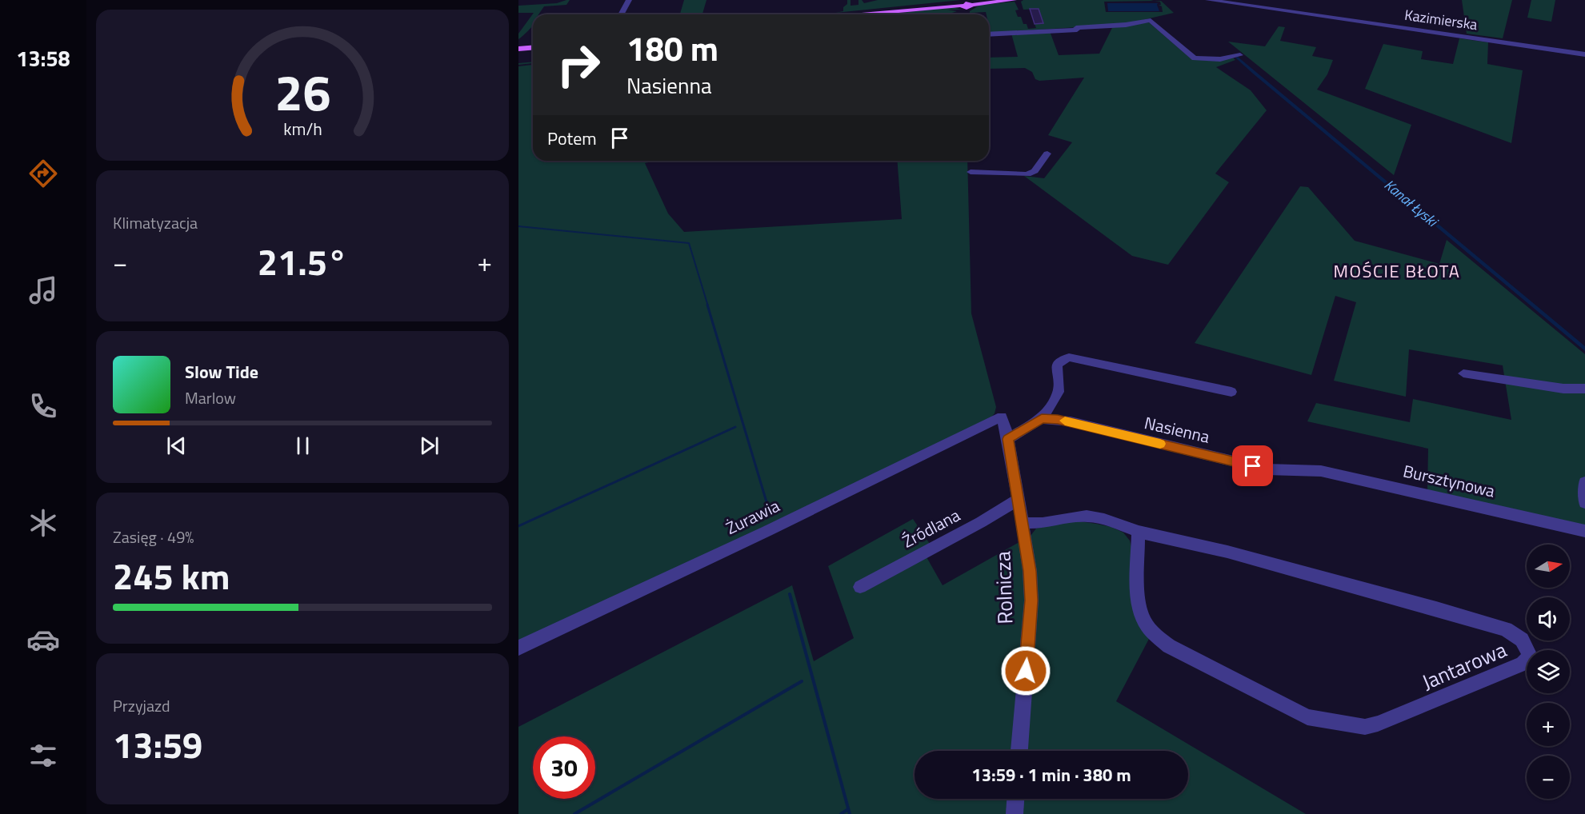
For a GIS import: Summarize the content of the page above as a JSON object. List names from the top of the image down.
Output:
{
  "streets": {
    "street": [
      "Kazimierska",
      "Nasienna",
      "Bursztynowa",
      "Żurawia",
      "Źródlana",
      "Rolnicza",
      "Jantarowa"
    ]
  },
  "crossings": [
    ["Nasienna", "Bursztynowa"],
    ["Żurawia", "Rolnicza"],
    ["Źródlana", "Rolnicza"],
    ["Rolnicza", "Jantarowa"]
  ],
  "districts": ["MOŚCIE BŁOTA"],
  "water": ["Kanał Łyski"],
  "north": "right",
  "page": {
    "tabs": "13:58",
    "turn": ["180 m", "Nasienna"],
    "then": "Potem",
    "tile": [
      "Klimatyzacja",
      ["Zasięg · 49%", "245 km"],
      ["Przyjazd", "13:59"]
    ],
    "heat": ["−", "21.5°", "+"],
    "song": ["Slow Tide", "Marlow"],
    "map_buttons": ["+", "−"],
    "limit": "30",
    "trip": "13:59 · 1 min · 380 m",
    "gauge": ["26", "km/h"]
  }
}
